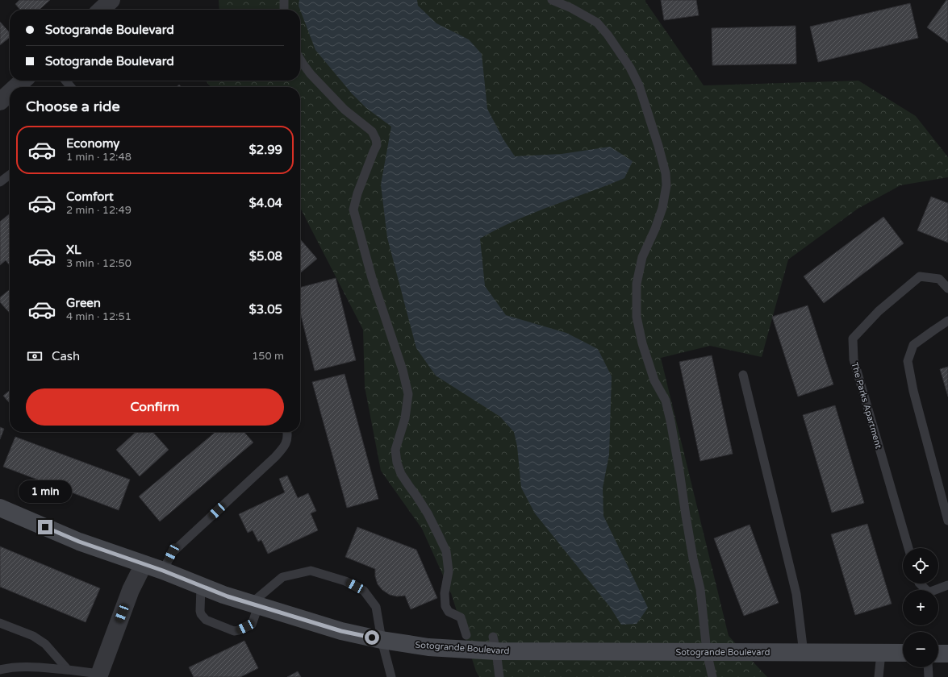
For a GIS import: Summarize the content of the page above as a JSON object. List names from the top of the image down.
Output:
{
  "streets": {
    "street": ["Sotogrande Boulevard"],
    "lane": ["The Parks Apartment"]
  },
  "page": {
    "banner": ["Sotogrande Boulevard", "Sotogrande Boulevard"],
    "heading": "Choose a ride",
    "list": [
      {
        "name": "Economy",
        "note": "1 min · 12:48",
        "value": "$2.99"
      },
      {
        "name": "Comfort",
        "note": "2 min · 12:49",
        "value": "$4.04"
      },
      {
        "name": "XL",
        "note": "3 min · 12:50",
        "value": "$5.08"
      },
      {
        "name": "Green",
        "note": "4 min · 12:51",
        "value": "$3.05"
      }
    ],
    "pay": ["Cash", "150 m"],
    "buttons": "Confirm",
    "bubble": "1 min",
    "map_buttons": ["+", "−"]
  }
}
